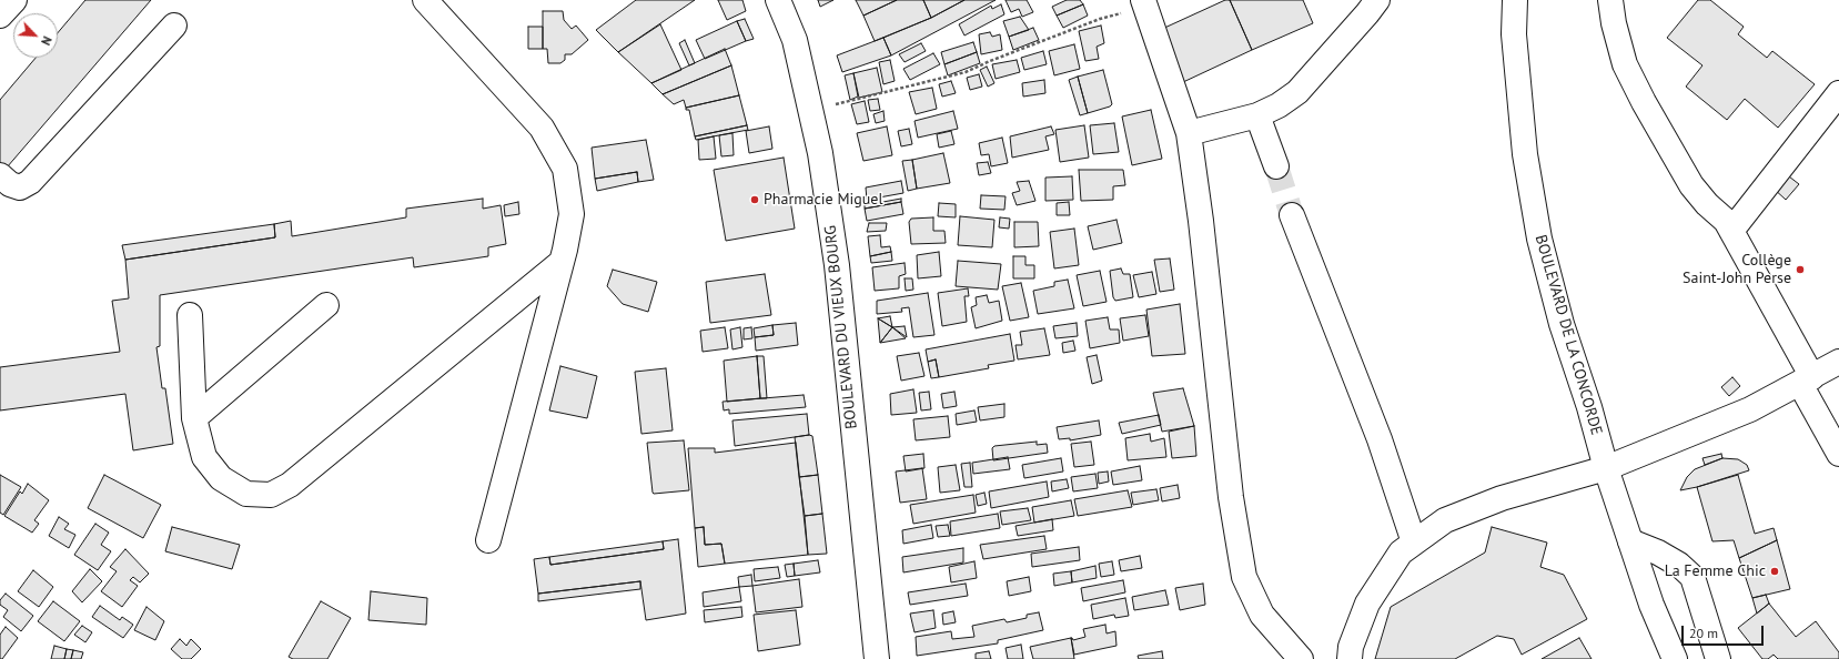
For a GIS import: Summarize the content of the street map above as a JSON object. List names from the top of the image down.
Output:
{
  "streets": {
    "main road": ["BOULEVARD DU VIEUX BOURG", "BOULEVARD DE LA CONCORDE"]
  },
  "places": ["Pharmacie Miguel", "Collège Saint-John Perse", "La Femme Chic"],
  "scale_bar": "20 m",
  "north": "bottom right"
}
